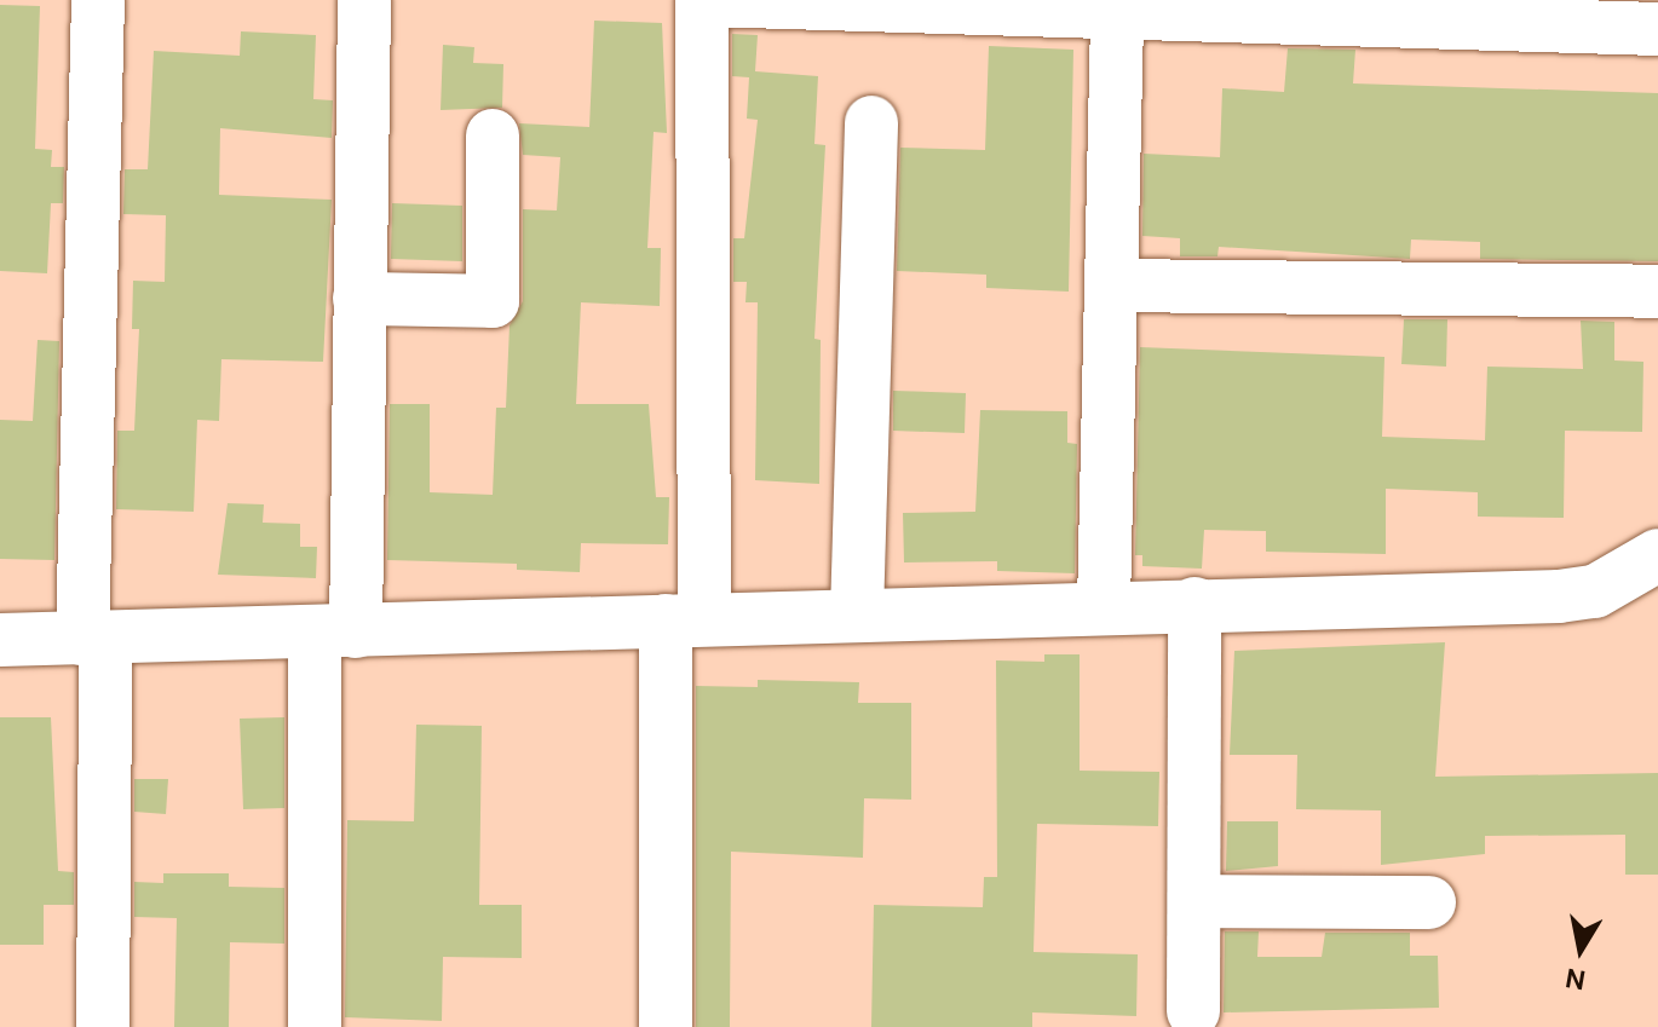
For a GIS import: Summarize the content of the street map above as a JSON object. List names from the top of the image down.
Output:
{
  "north": "bottom"
}
